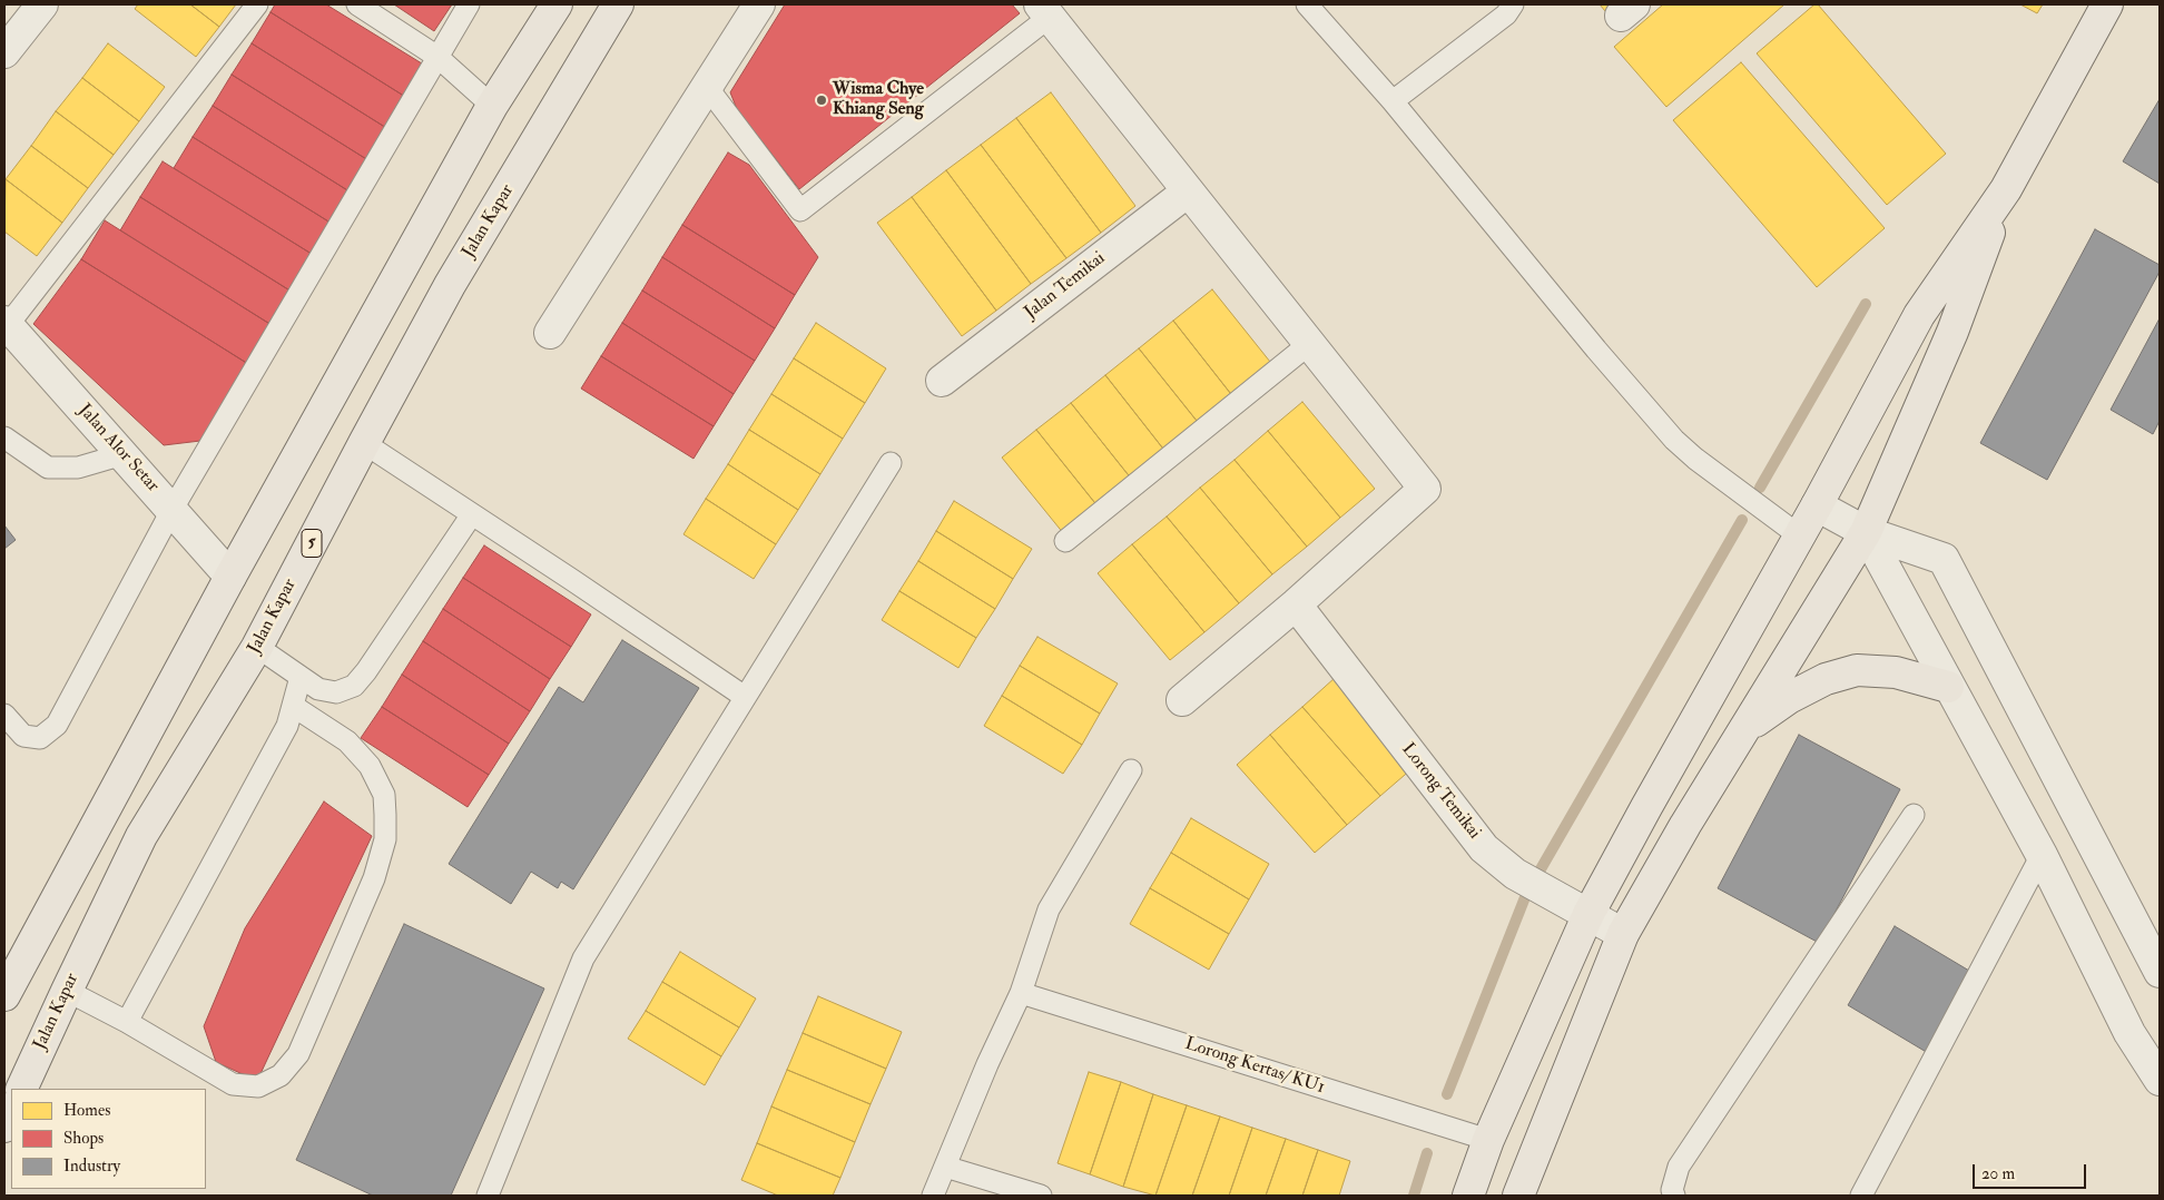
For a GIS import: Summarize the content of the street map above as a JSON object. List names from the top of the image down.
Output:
{
  "streets": {
    "main road": ["Jalan Kapar", "5"],
    "street": ["Jalan Temikai", "Jalan Alor Setar", "Lorong Temikai"],
    "lane": ["Lorong Kertas/ KU1"]
  },
  "places": ["Wisma Chye Khiang Seng"],
  "legend": ["Homes", "Shops", "Industry"],
  "scale_bar": "20 m"
}
